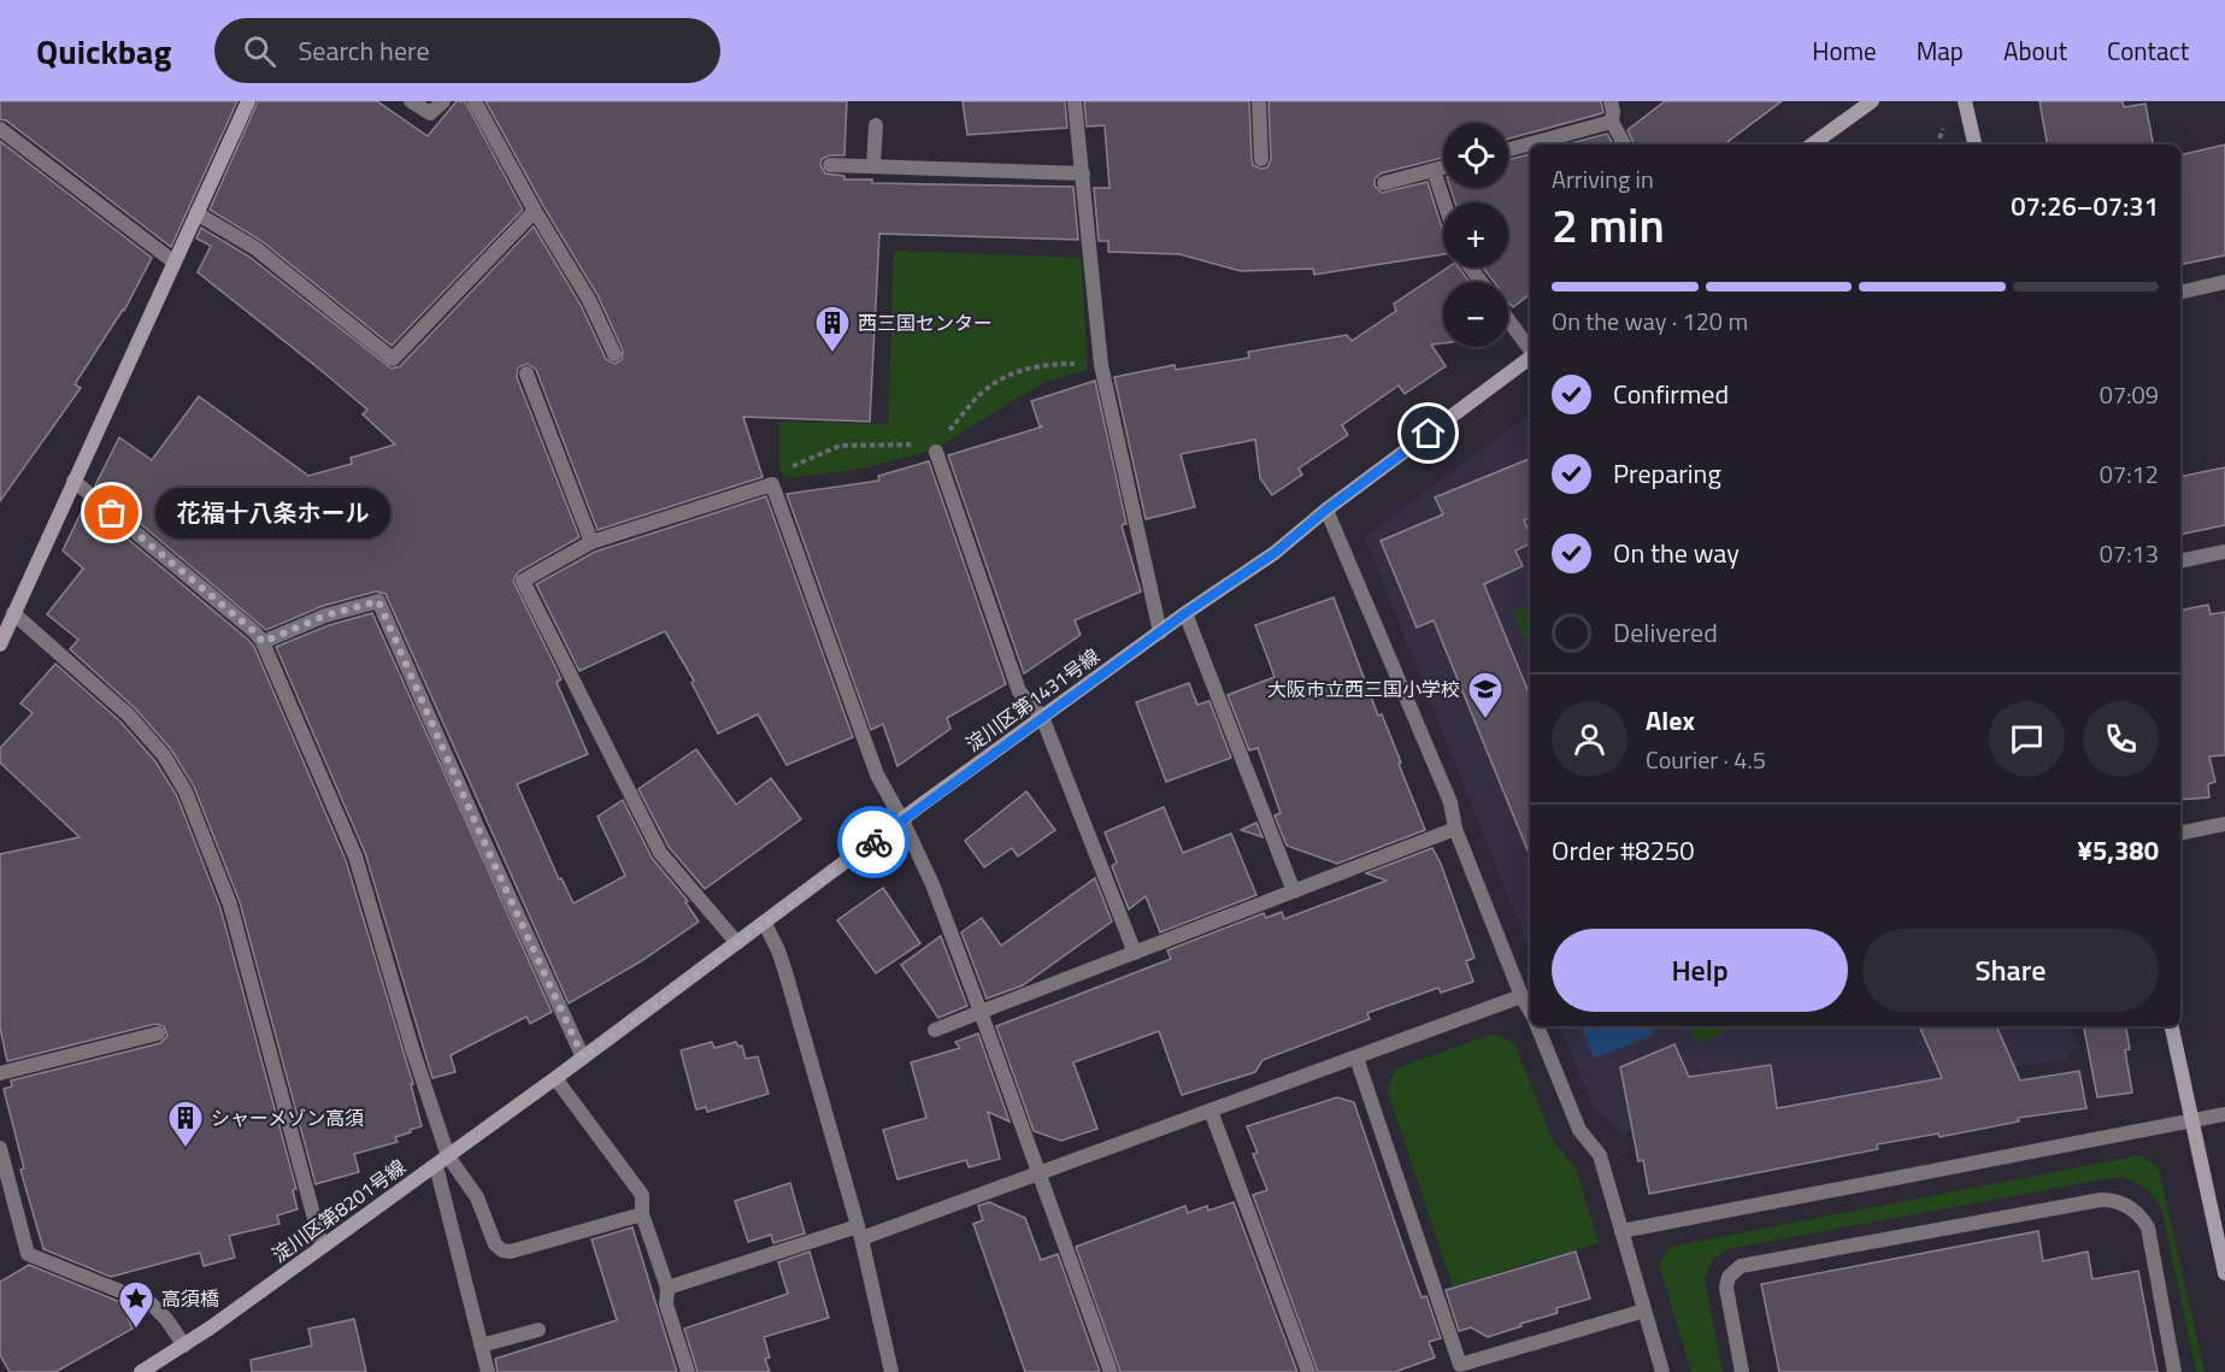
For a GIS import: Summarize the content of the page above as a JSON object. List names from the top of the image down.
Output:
{
  "streets": {
    "street": ["淀川区第1431号線", "淀川区第8201号線"]
  },
  "crossings": [
    ["淀川区第1431号線", "淀川区第8201号線"]
  ],
  "places": {
    "building": ["西三国センター", "シャーメゾン高須"],
    "other": ["花福十八条ホール"],
    "school or university": ["大阪市立西三国小学校"],
    "place": ["高須橋"]
  },
  "page": {
    "header": "Quickbag",
    "search": "Search here",
    "nav": [
      "Home",
      "Map",
      "About",
      "Contact"
    ],
    "map_buttons": ["+", "−"],
    "heading": ["2 min", "Arriving in", "07:26–07:31"],
    "panel": [
      "Alex",
      "Courier · 4.5",
      "Order #8250",
      "¥5,380"
    ],
    "bar": "On the way · 120 m",
    "list": [
      ["Confirmed", "07:09"],
      ["Preparing", "07:12"],
      ["On the way", "07:13"],
      "Delivered"
    ],
    "bubble": "花福十八条ホール",
    "buttons": ["Help", "Share"]
  }
}
